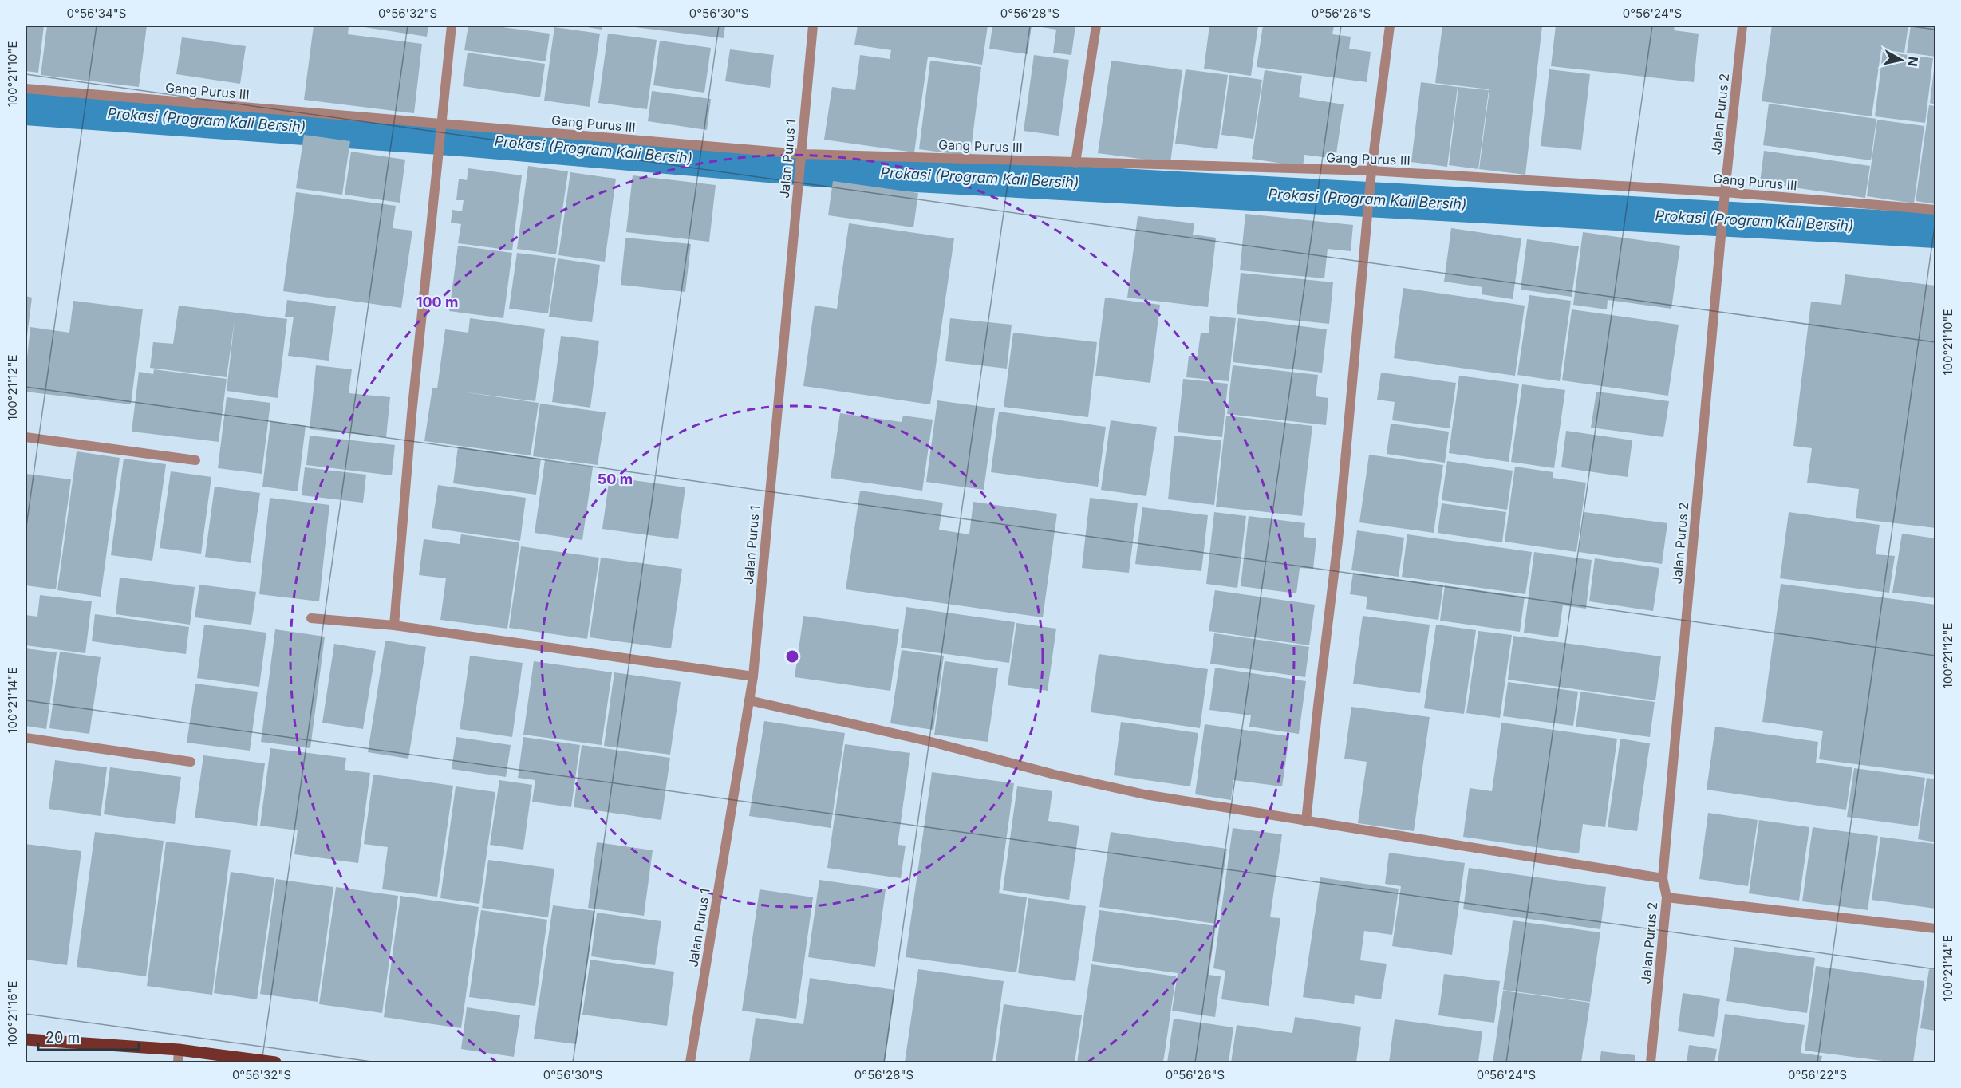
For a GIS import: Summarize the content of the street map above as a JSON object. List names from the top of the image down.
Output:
{
  "streets": {
    "street": ["Gang Purus III", "Jalan Purus 2", "Jalan Purus 1"]
  },
  "crossings": [
    ["Gang Purus III", "Jalan Purus 2"],
    ["Gang Purus III", "Jalan Purus 1"]
  ],
  "water": ["Prokasi (Program Kali Bersih)"],
  "scale_bar": "20 m",
  "north": "right",
  "coordinates": [
    "0°56'34\"S",
    "0°56'32\"S",
    "0°56'30\"S",
    "0°56'28\"S",
    "0°56'26\"S",
    "0°56'24\"S",
    "100°21'10\"E",
    "100°21'12\"E",
    "100°21'14\"E",
    "100°21'16\"E",
    "0°56'22\"S"
  ],
  "rings": ["100 m", "50 m"]
}
